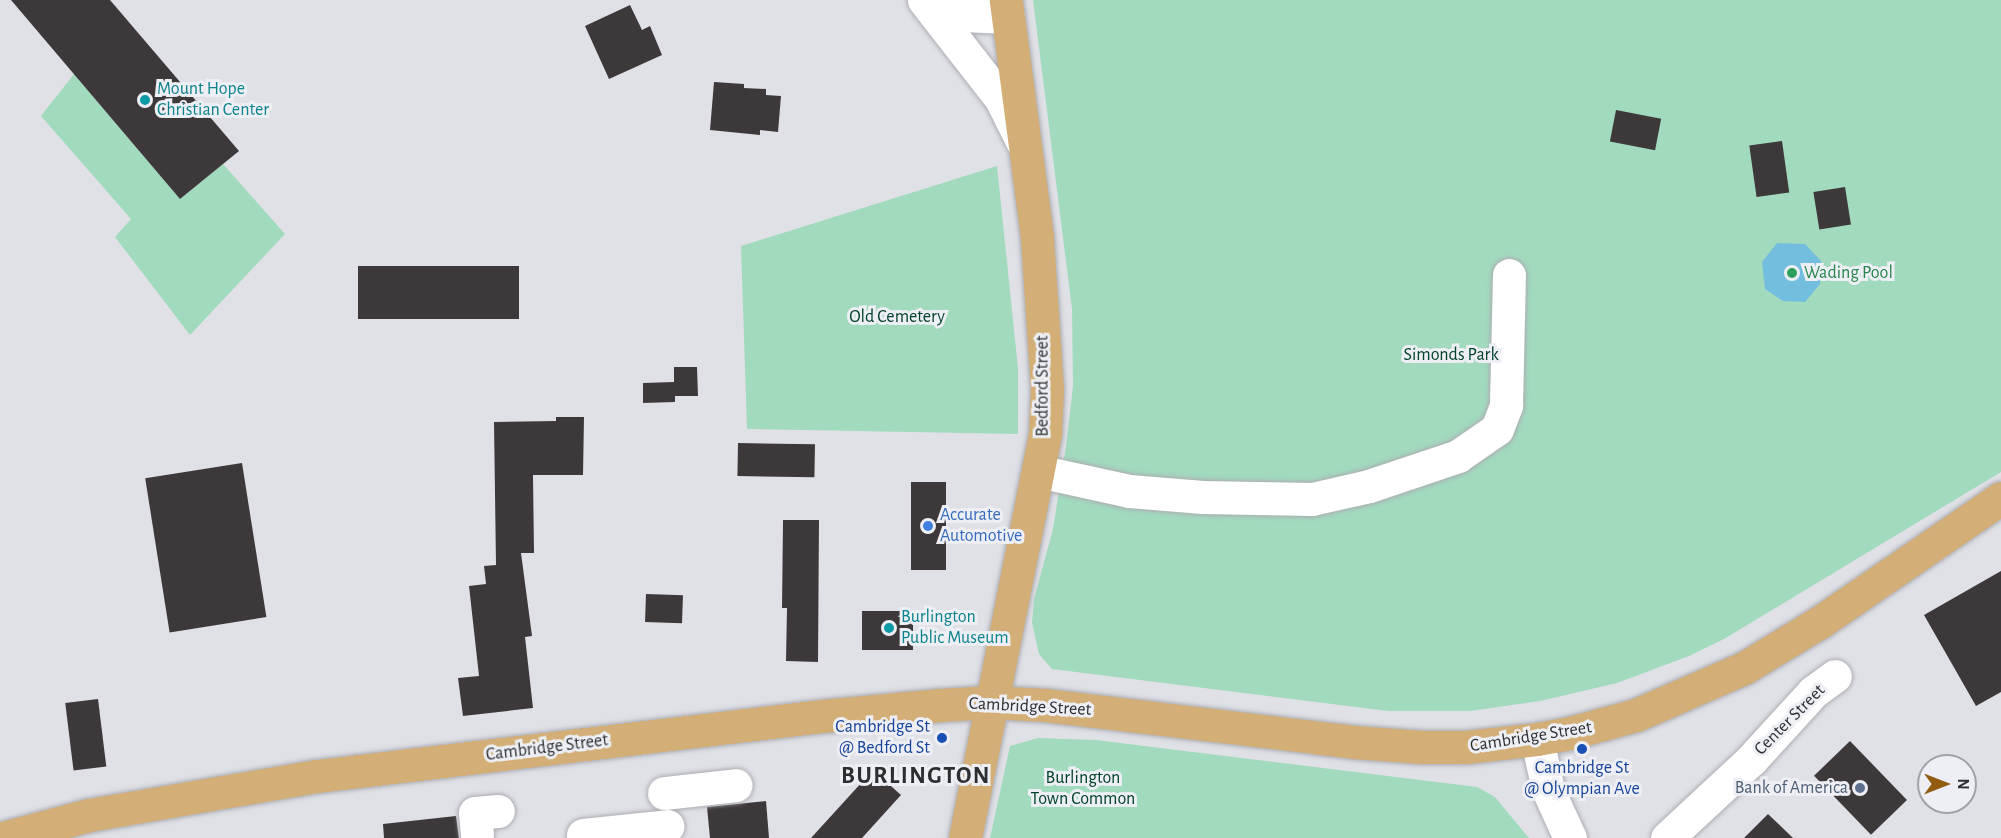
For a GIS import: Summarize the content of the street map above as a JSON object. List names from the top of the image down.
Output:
{
  "streets": {
    "main road": ["Bedford Street", "Cambridge Street"],
    "street": ["Center Street"]
  },
  "crossings": [
    ["Bedford Street", "Cambridge Street"]
  ],
  "districts": ["BURLINGTON"],
  "parks": ["Old Cemetery", "Simonds Park", "Burlington Town Common"],
  "places": [
    "Mount Hope Christian Center",
    "Wading Pool",
    "Accurate Automotive",
    "Burlington Public Museum",
    "Cambridge St @ Bedford St",
    "Cambridge St @ Olympian Ave",
    "Bank of America"
  ],
  "north": "right"
}
